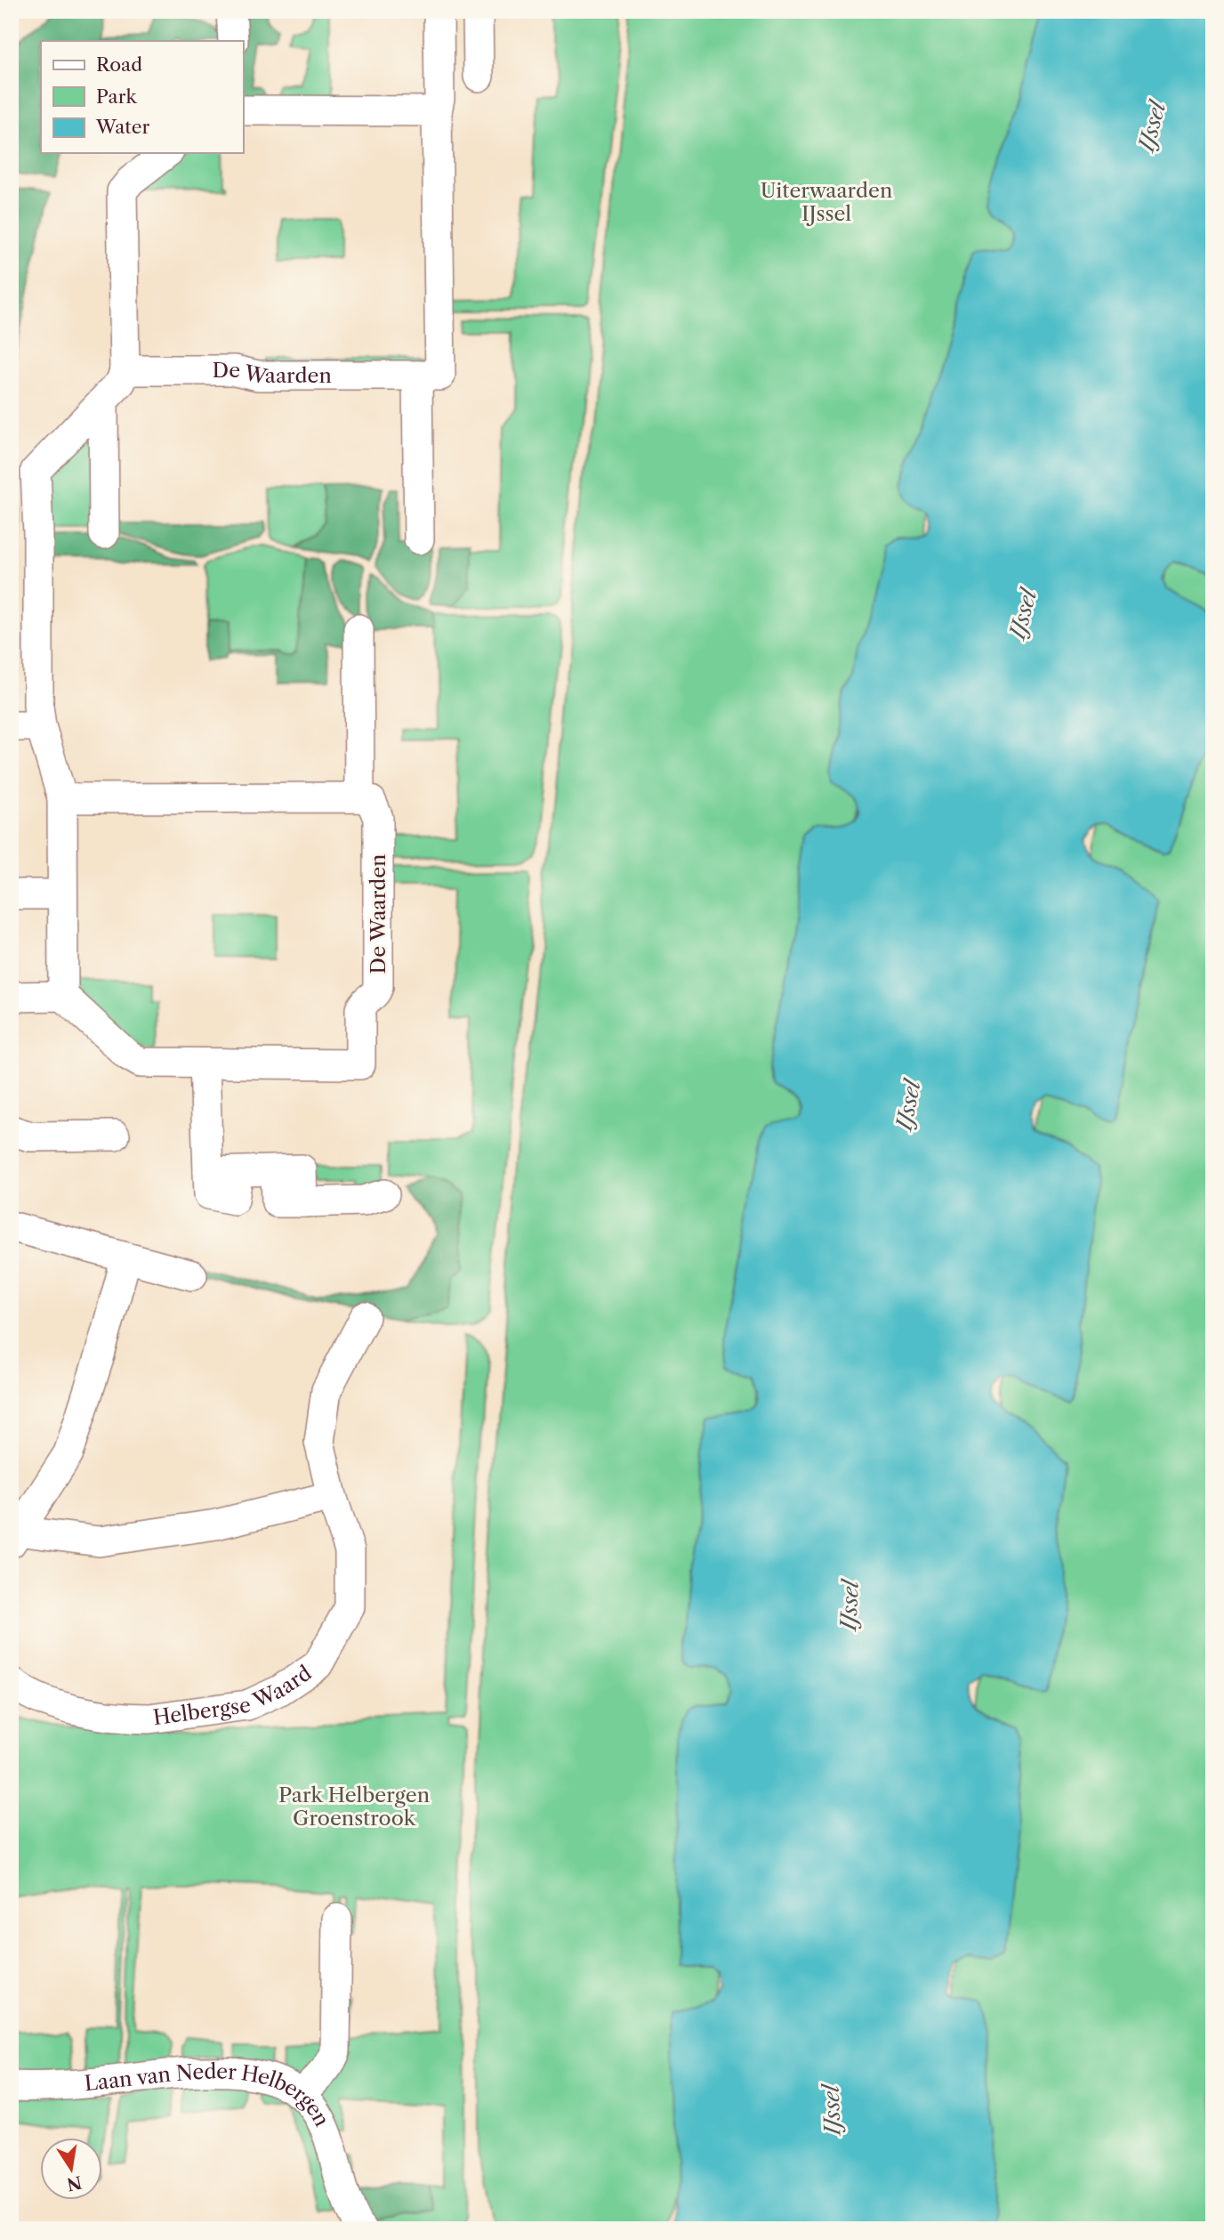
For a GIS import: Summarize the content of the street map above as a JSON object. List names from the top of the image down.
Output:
{
  "streets": {
    "street": ["De Waarden", "Helbergse Waard", "Laan van Neder Helbergen"]
  },
  "water": ["IJssel"],
  "parks": ["Uiterwaarden IJssel", "Park Helbergen Groenstrook"],
  "legend": ["Road", "Park", "Water"],
  "north": "bottom"
}
